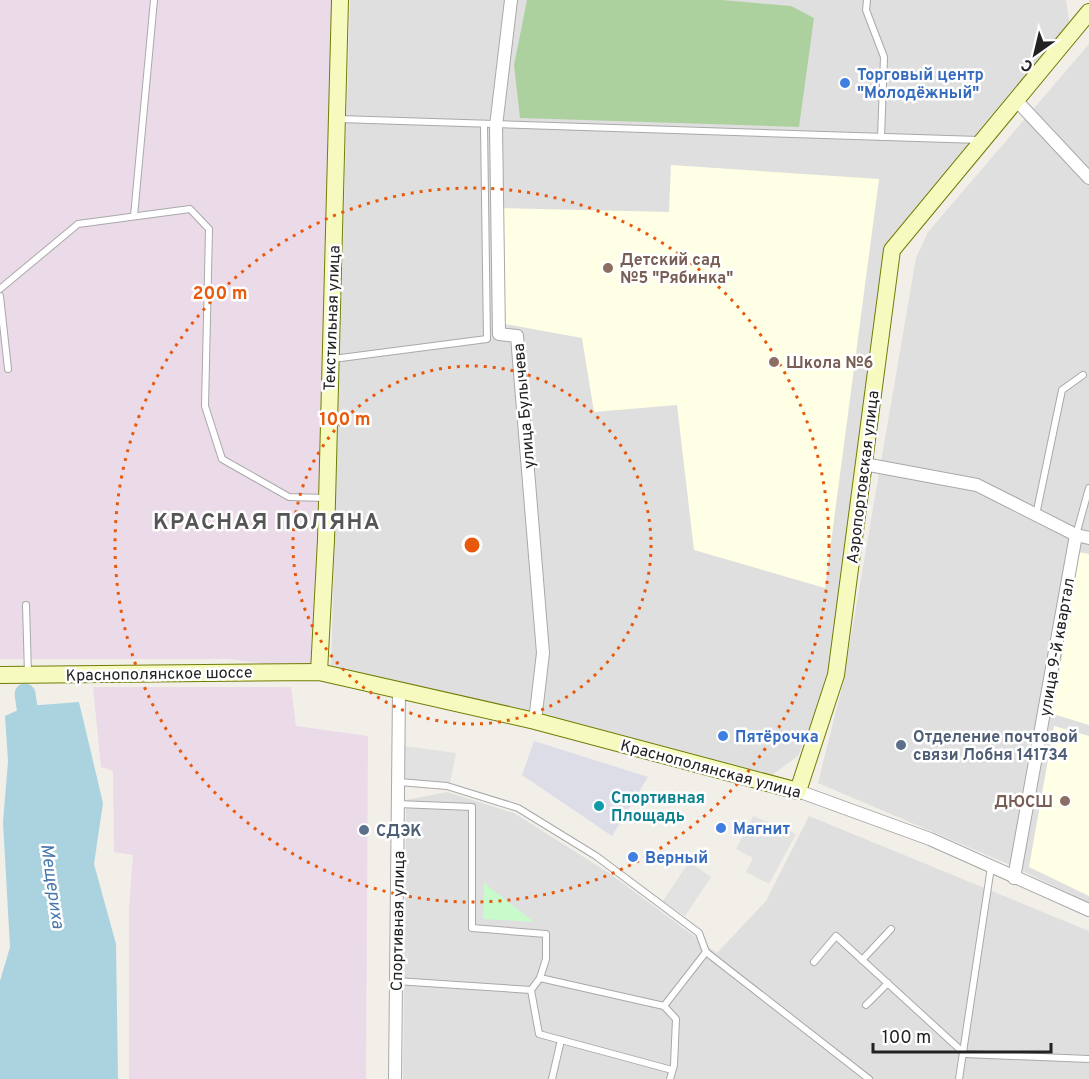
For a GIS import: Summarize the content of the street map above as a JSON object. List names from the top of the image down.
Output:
{
  "streets": {
    "street": [
      "Текстильная улица",
      "улица Булычева",
      "Аэропортовская улица",
      "улица 9-й квартал",
      "Краснополянское шоссе",
      "Краснополянская улица",
      "Спортивная улица"
    ]
  },
  "crossings": [
    ["Текстильная улица", "Краснополянское шоссе"],
    ["Текстильная улица", "Краснополянская улица"],
    ["улица Булычева", "Краснополянская улица"],
    ["Аэропортовская улица", "Краснополянская улица"],
    ["улица 9-й квартал", "Краснополянская улица"],
    ["Краснополянское шоссе", "Краснополянская улица"],
    ["Краснополянская улица", "Спортивная улица"]
  ],
  "districts": ["КРАСНАЯ ПОЛЯНА"],
  "water": ["Мещериха"],
  "places": [
    "Торговый центр \"Молодёжный\"",
    "Детский сад №5 \"Рябинка\"",
    "Школа №6",
    "Пятёрочка",
    "Отделение почтовой связи Лобня 141734",
    "ДЮСШ",
    "Спортивная Площадь",
    "Магнит",
    "СДЭК",
    "Верный"
  ],
  "scale_bar": "100 m",
  "north": "bottom left",
  "rings": ["200 m", "100 m"]
}
